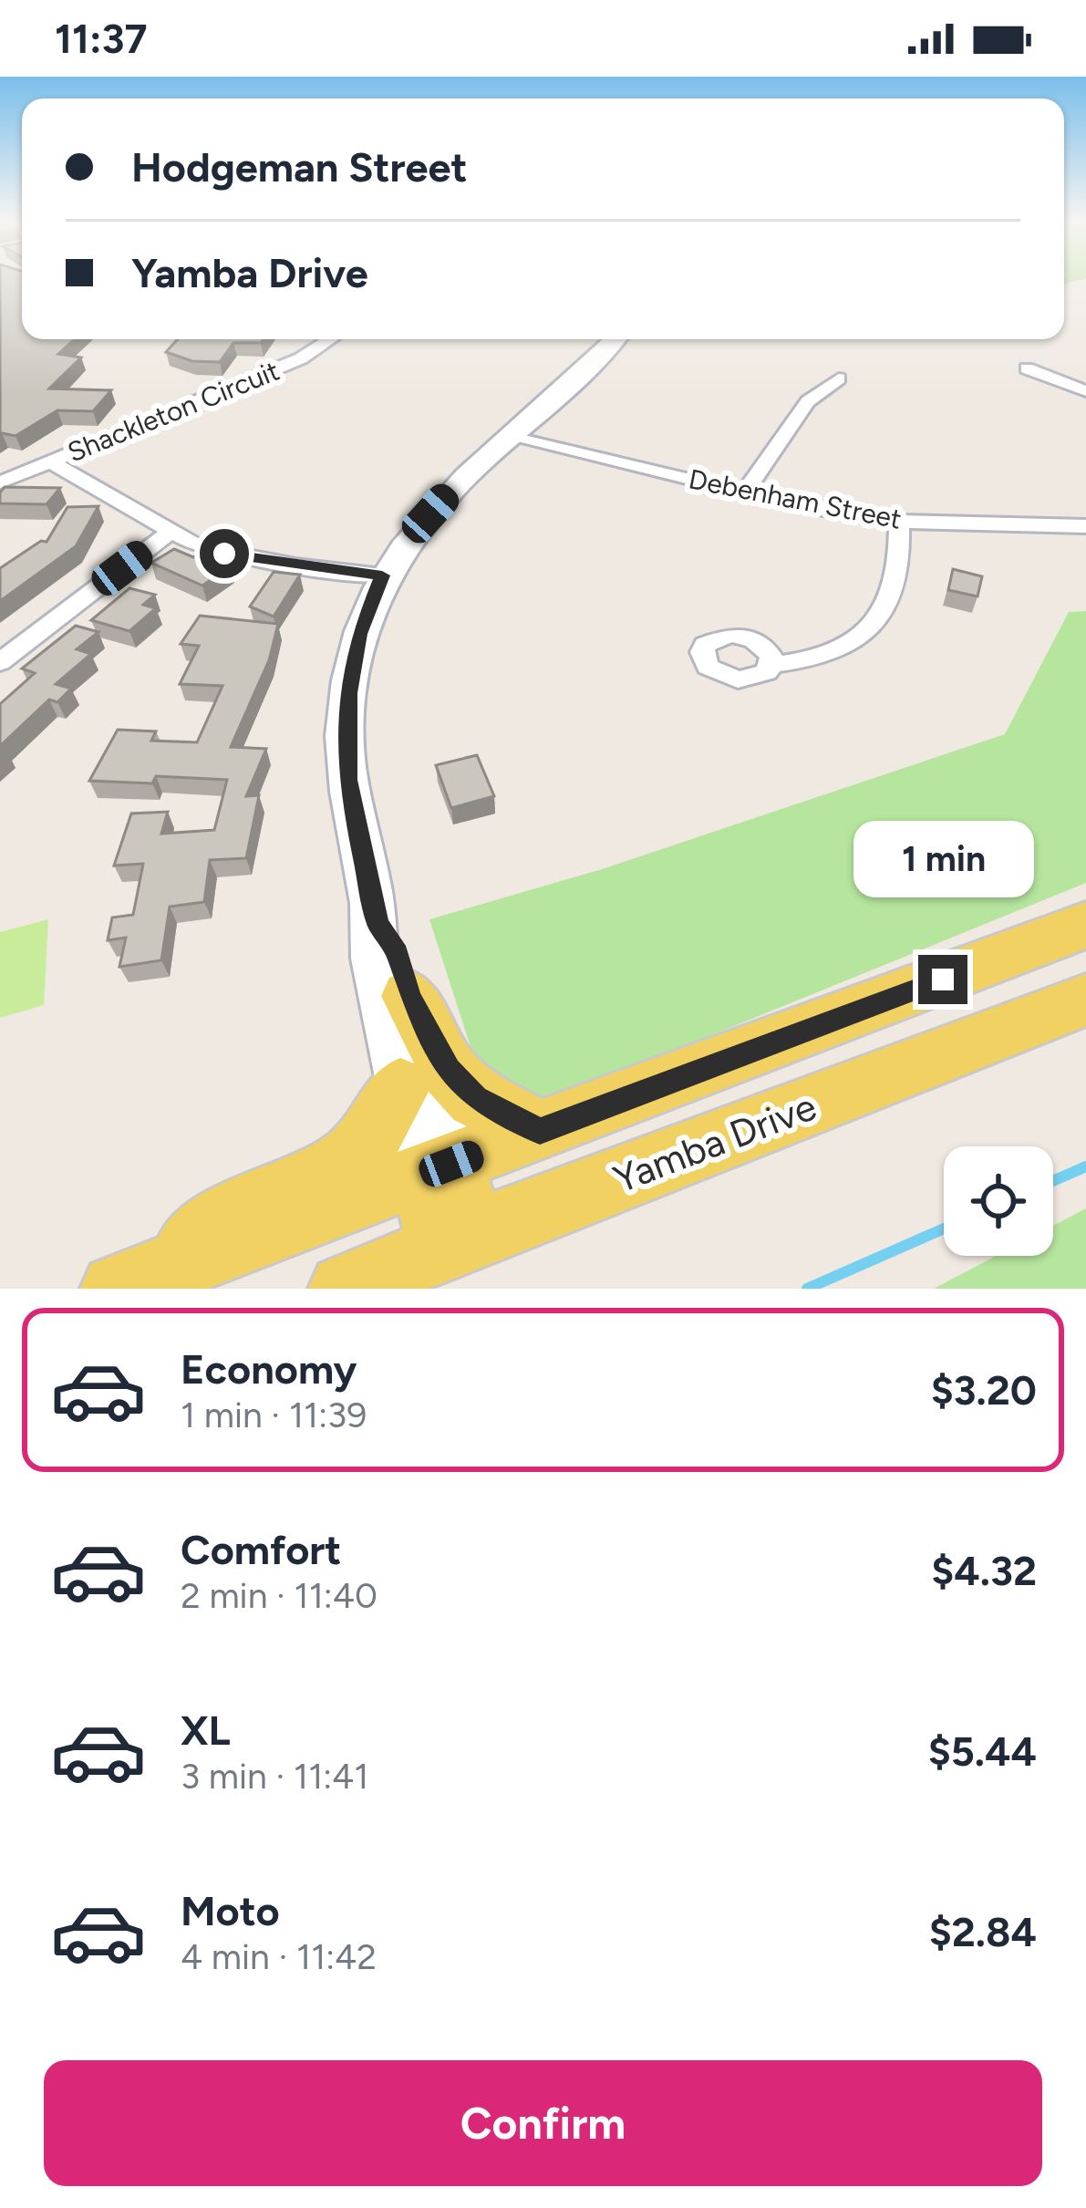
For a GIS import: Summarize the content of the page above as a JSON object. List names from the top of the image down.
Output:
{
  "streets": {
    "main road": ["Yamba Drive"],
    "street": ["Shackleton Circuit", "Debenham Street"]
  },
  "page": {
    "status": "11:37",
    "banner": ["Hodgeman Street", "Yamba Drive"],
    "bubble": "1 min",
    "list": [
      {
        "name": "Economy",
        "note": "1 min · 11:39",
        "value": "$3.20"
      },
      {
        "name": "Comfort",
        "note": "2 min · 11:40",
        "value": "$4.32"
      },
      {
        "name": "XL",
        "note": "3 min · 11:41",
        "value": "$5.44"
      },
      {
        "name": "Moto",
        "note": "4 min · 11:42",
        "value": "$2.84"
      }
    ],
    "buttons": "Confirm"
  }
}
